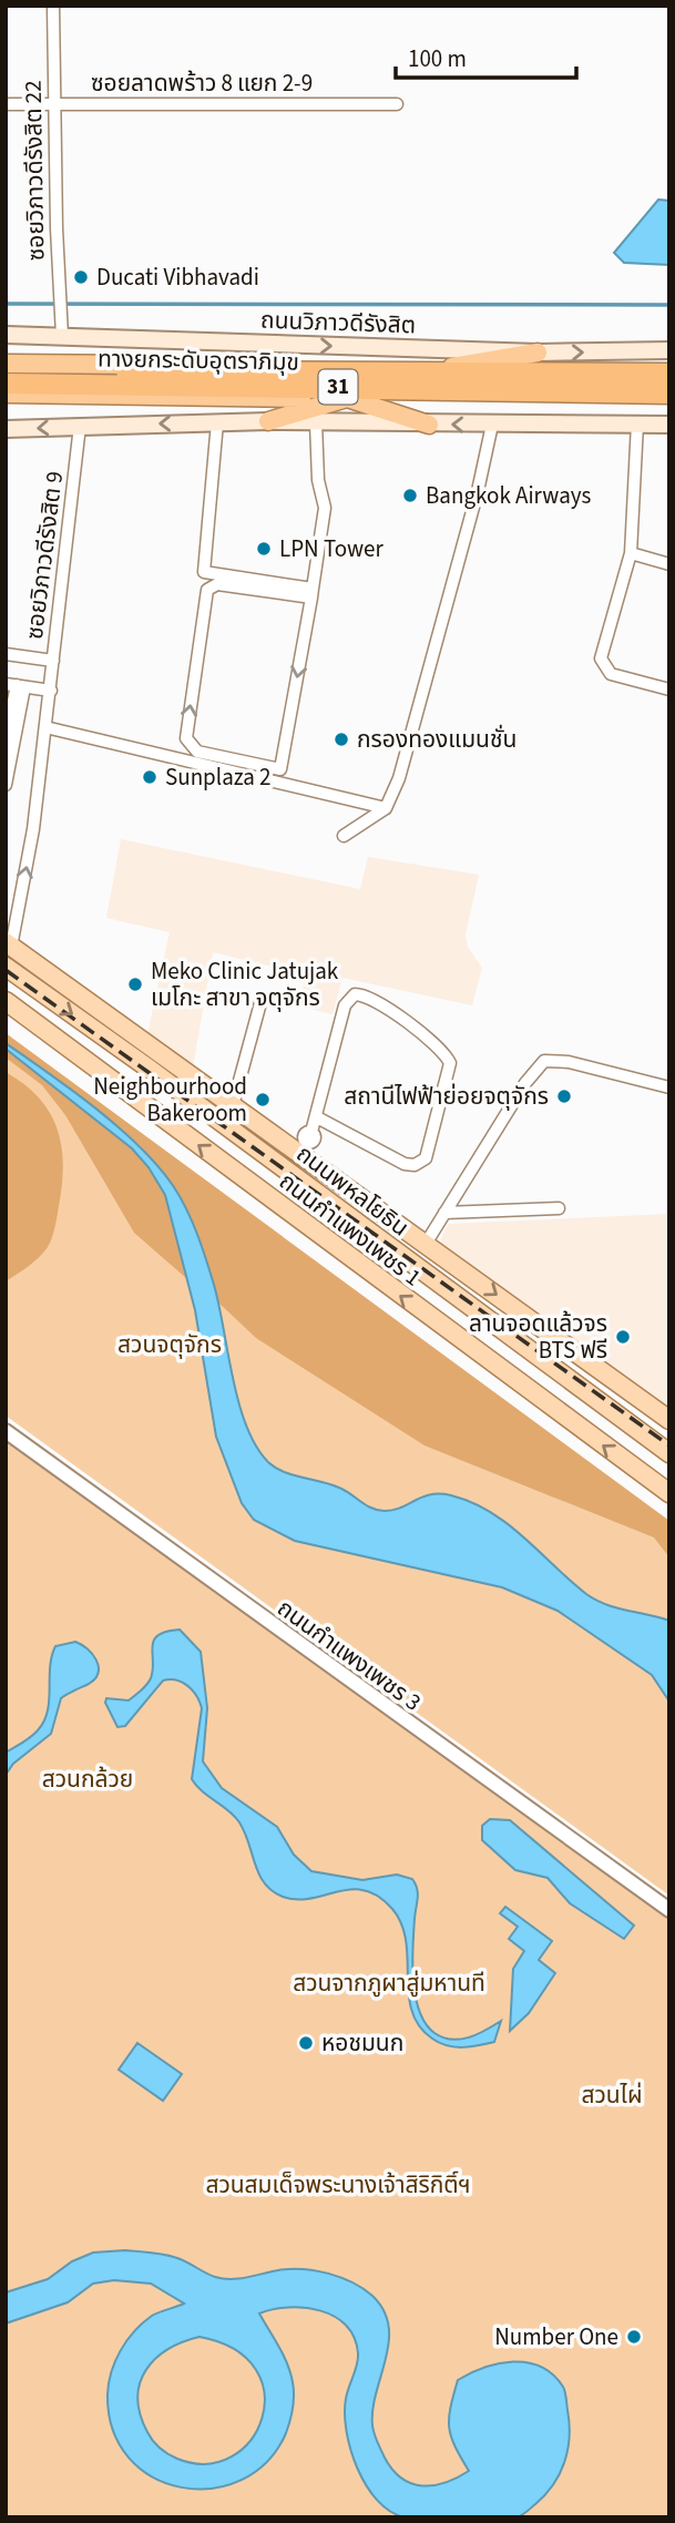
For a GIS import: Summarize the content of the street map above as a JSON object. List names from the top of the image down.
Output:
{
  "streets": {
    "highway": ["ถนนวิภาวดีรังสิต", "ทางยกระดับอุตราภิมุข", "31"],
    "main road": ["ถนนพหลโยธิน", "ถนนกำแพงเพชร 1"],
    "street": [
      "ซอยลาดพร้าว 8 แยก 2-9",
      "ซอยวิภาวดีรังสิต 22",
      "ซอยวิภาวดีรังสิต 9",
      "ถนนกำแพงเพชร 3"
    ]
  },
  "crossings": [
    ["ซอยลาดพร้าว 8 แยก 2-9", "ซอยวิภาวดีรังสิต 22"],
    ["ซอยวิภาวดีรังสิต 22", "ถนนวิภาวดีรังสิต"],
    ["ถนนวิภาวดีรังสิต", "ทางยกระดับอุตราภิมุข"],
    ["31", "ซอยวิภาวดีรังสิต 9"],
    ["ซอยวิภาวดีรังสิต 9", "ถนนพหลโยธิน"]
  ],
  "one_way": ["ถนนกำแพงเพชร 1"],
  "parks": [
    "สวนจตุจักร",
    "สวนกล้วย",
    "สวนจากภูผาสู่มหานที",
    "สวนไผ่",
    "สวนสมเด็จพระนางเจ้าสิริกิติ์ฯ"
  ],
  "places": [
    "Ducati Vibhavadi",
    "Bangkok Airways",
    "LPN Tower",
    "กรองทองแมนชั่น",
    "Sunplaza 2",
    "Meko Clinic Jatujak เมโกะ สาขา จตุจักร",
    "สถานีไฟฟ้าย่อยจตุจักร",
    "Neighbourhood Bakeroom",
    "ลานจอดแล้วจร BTS ฟรี",
    "หอชมนก",
    "Number One"
  ],
  "scale_bar": "100 m"
}
